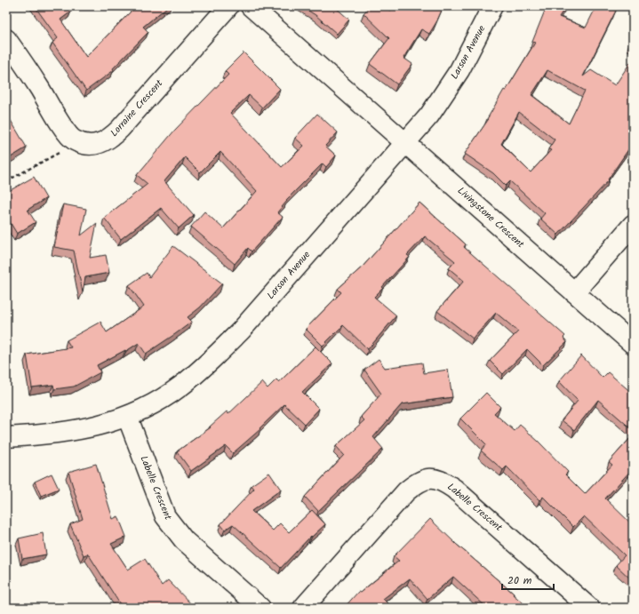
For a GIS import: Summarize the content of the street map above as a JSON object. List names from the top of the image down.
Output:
{
  "streets": {
    "street": [
      "Larson Avenue",
      "Lorraine Crescent",
      "Livingstone Crescent",
      "Labelle Crescent"
    ]
  },
  "crossings": [
    ["Larson Avenue", "Livingstone Crescent"],
    ["Larson Avenue", "Labelle Crescent"]
  ],
  "scale_bar": "20 m"
}
